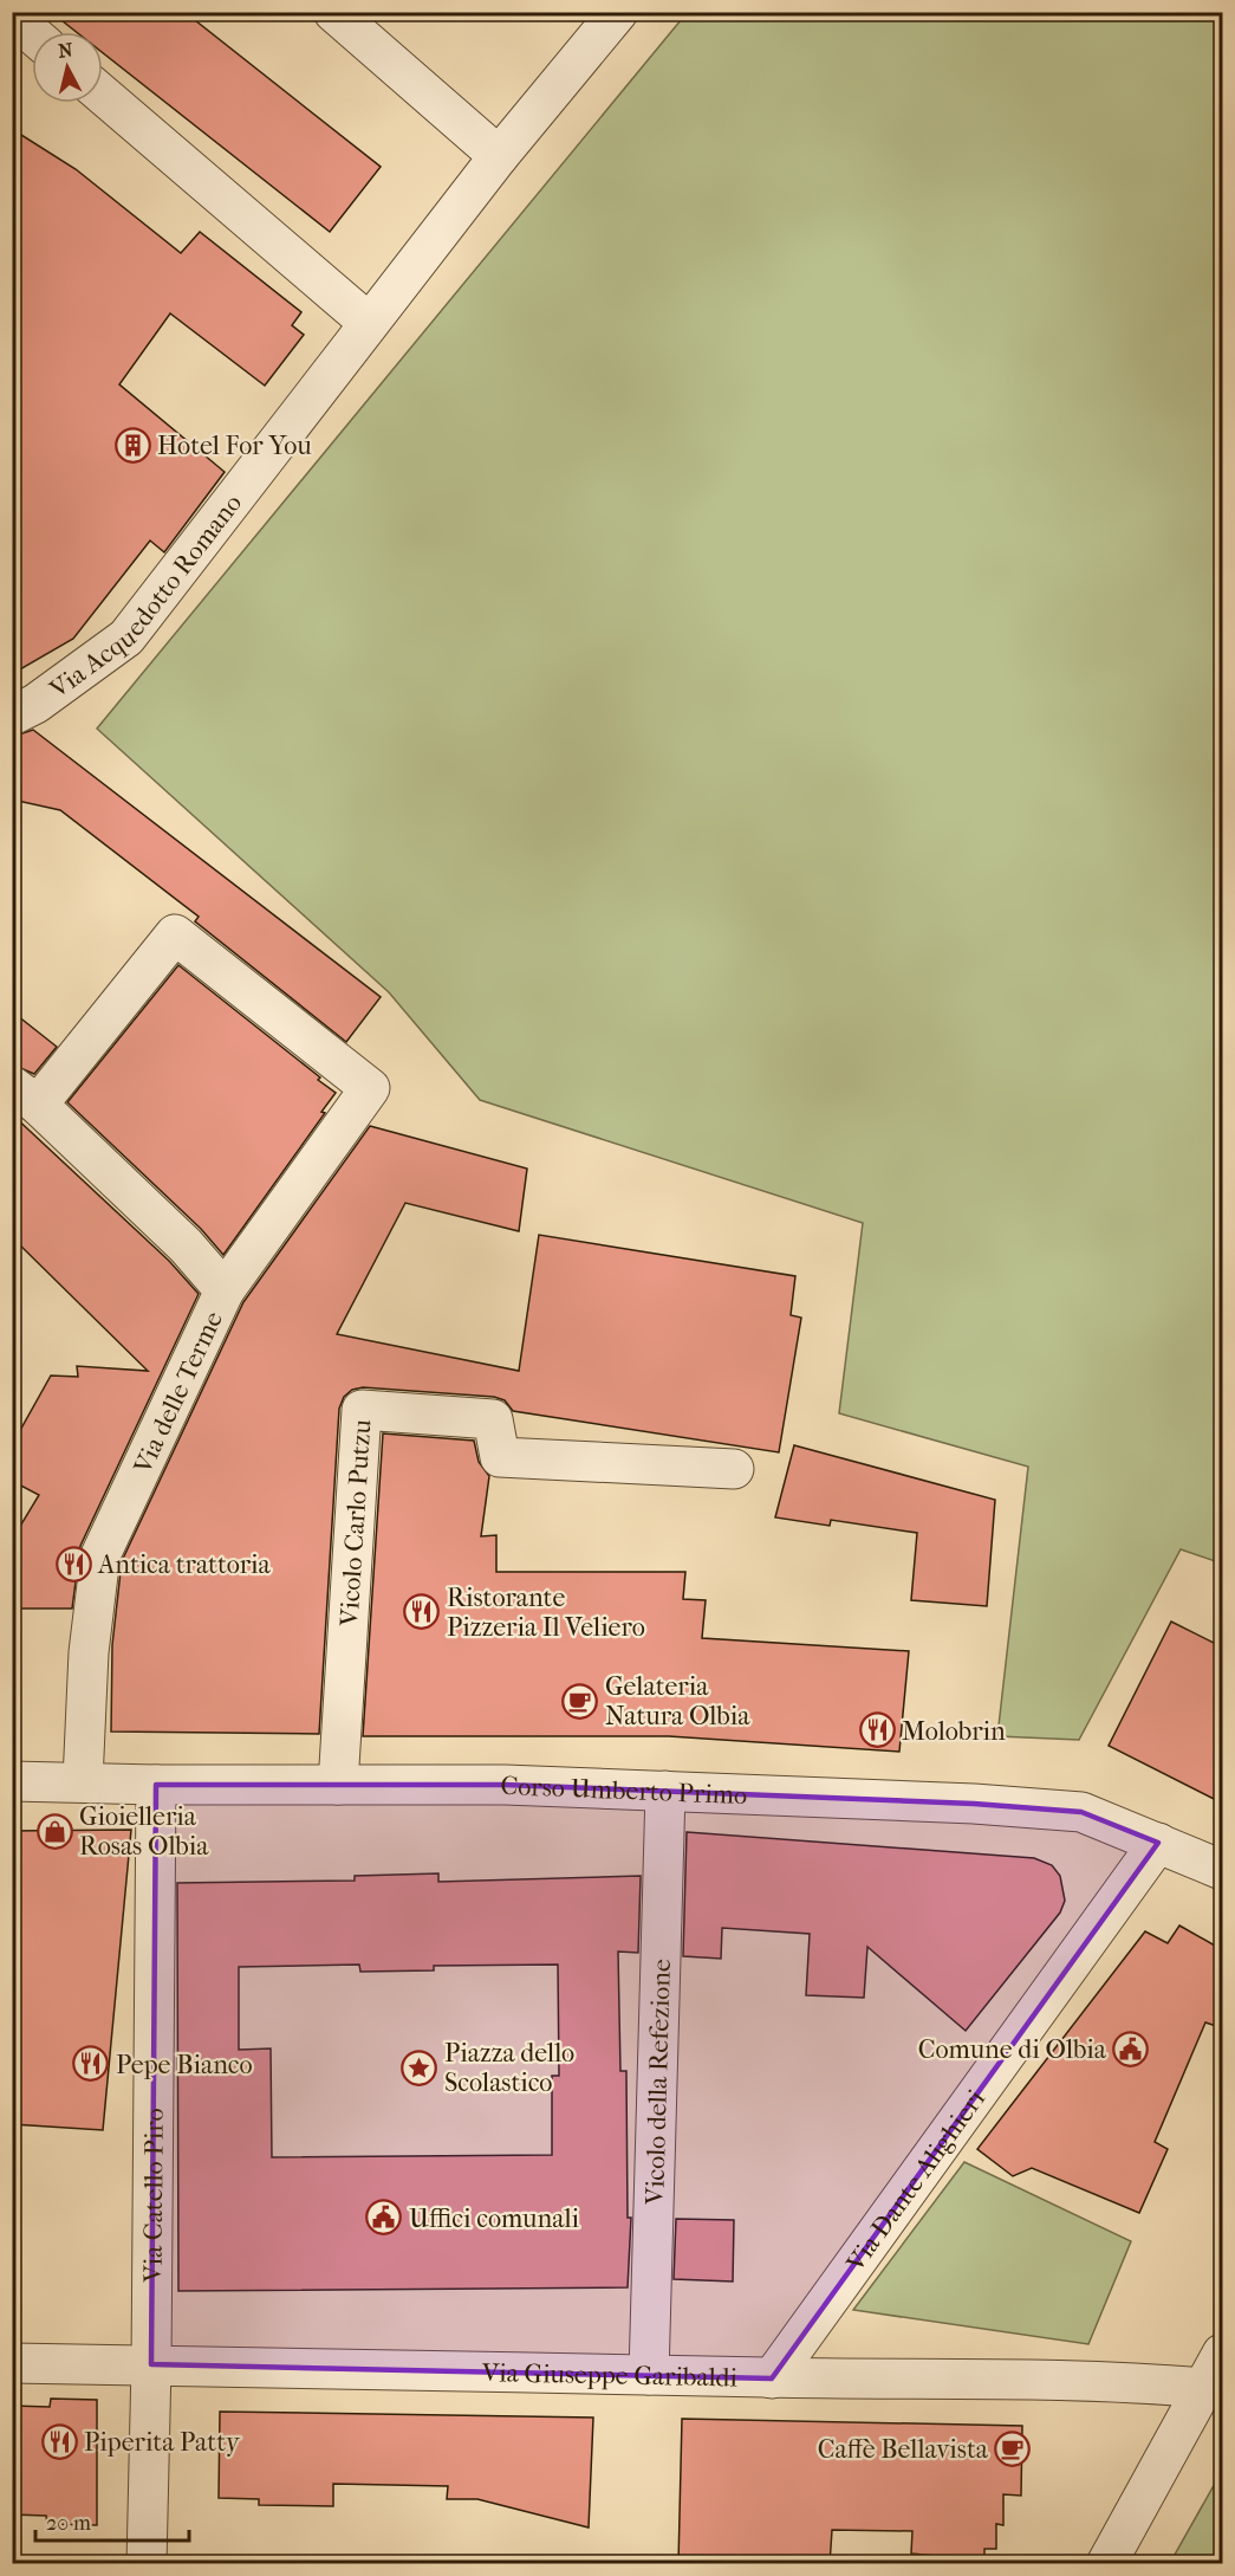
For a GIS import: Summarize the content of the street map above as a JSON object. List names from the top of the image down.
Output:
{
  "streets": {
    "street": [
      "Via Acquedotto Romano",
      "Via delle Terme",
      "Vicolo Carlo Putzu",
      "Corso Umberto Primo",
      "Vicolo della Refezione",
      "Via Dante Alighieri",
      "Via Catello Piro",
      "Via Giuseppe Garibaldi"
    ]
  },
  "crossings": [
    ["Via delle Terme", "Corso Umberto Primo"],
    ["Vicolo Carlo Putzu", "Corso Umberto Primo"],
    ["Corso Umberto Primo", "Vicolo della Refezione"],
    ["Corso Umberto Primo", "Via Dante Alighieri"],
    ["Corso Umberto Primo", "Via Catello Piro"],
    ["Vicolo della Refezione", "Via Giuseppe Garibaldi"],
    ["Via Dante Alighieri", "Via Giuseppe Garibaldi"],
    ["Via Catello Piro", "Via Giuseppe Garibaldi"]
  ],
  "places": {
    "building": ["Hotel For You"],
    "restaurant": [
      "Antica trattoria",
      "Ristorante Pizzeria Il Veliero",
      "Molobrin",
      "Pepe Bianco",
      "Piperita Patty"
    ],
    "cafe": ["Gelateria Natura Olbia", "Caffè Bellavista"],
    "shop": ["Gioielleria Rosas Olbia"],
    "public building": ["Comune di Olbia", "Uffici comunali"],
    "place": ["Piazza dello Scolastico"]
  },
  "scale_bar": "20 m",
  "north": "top"
}
